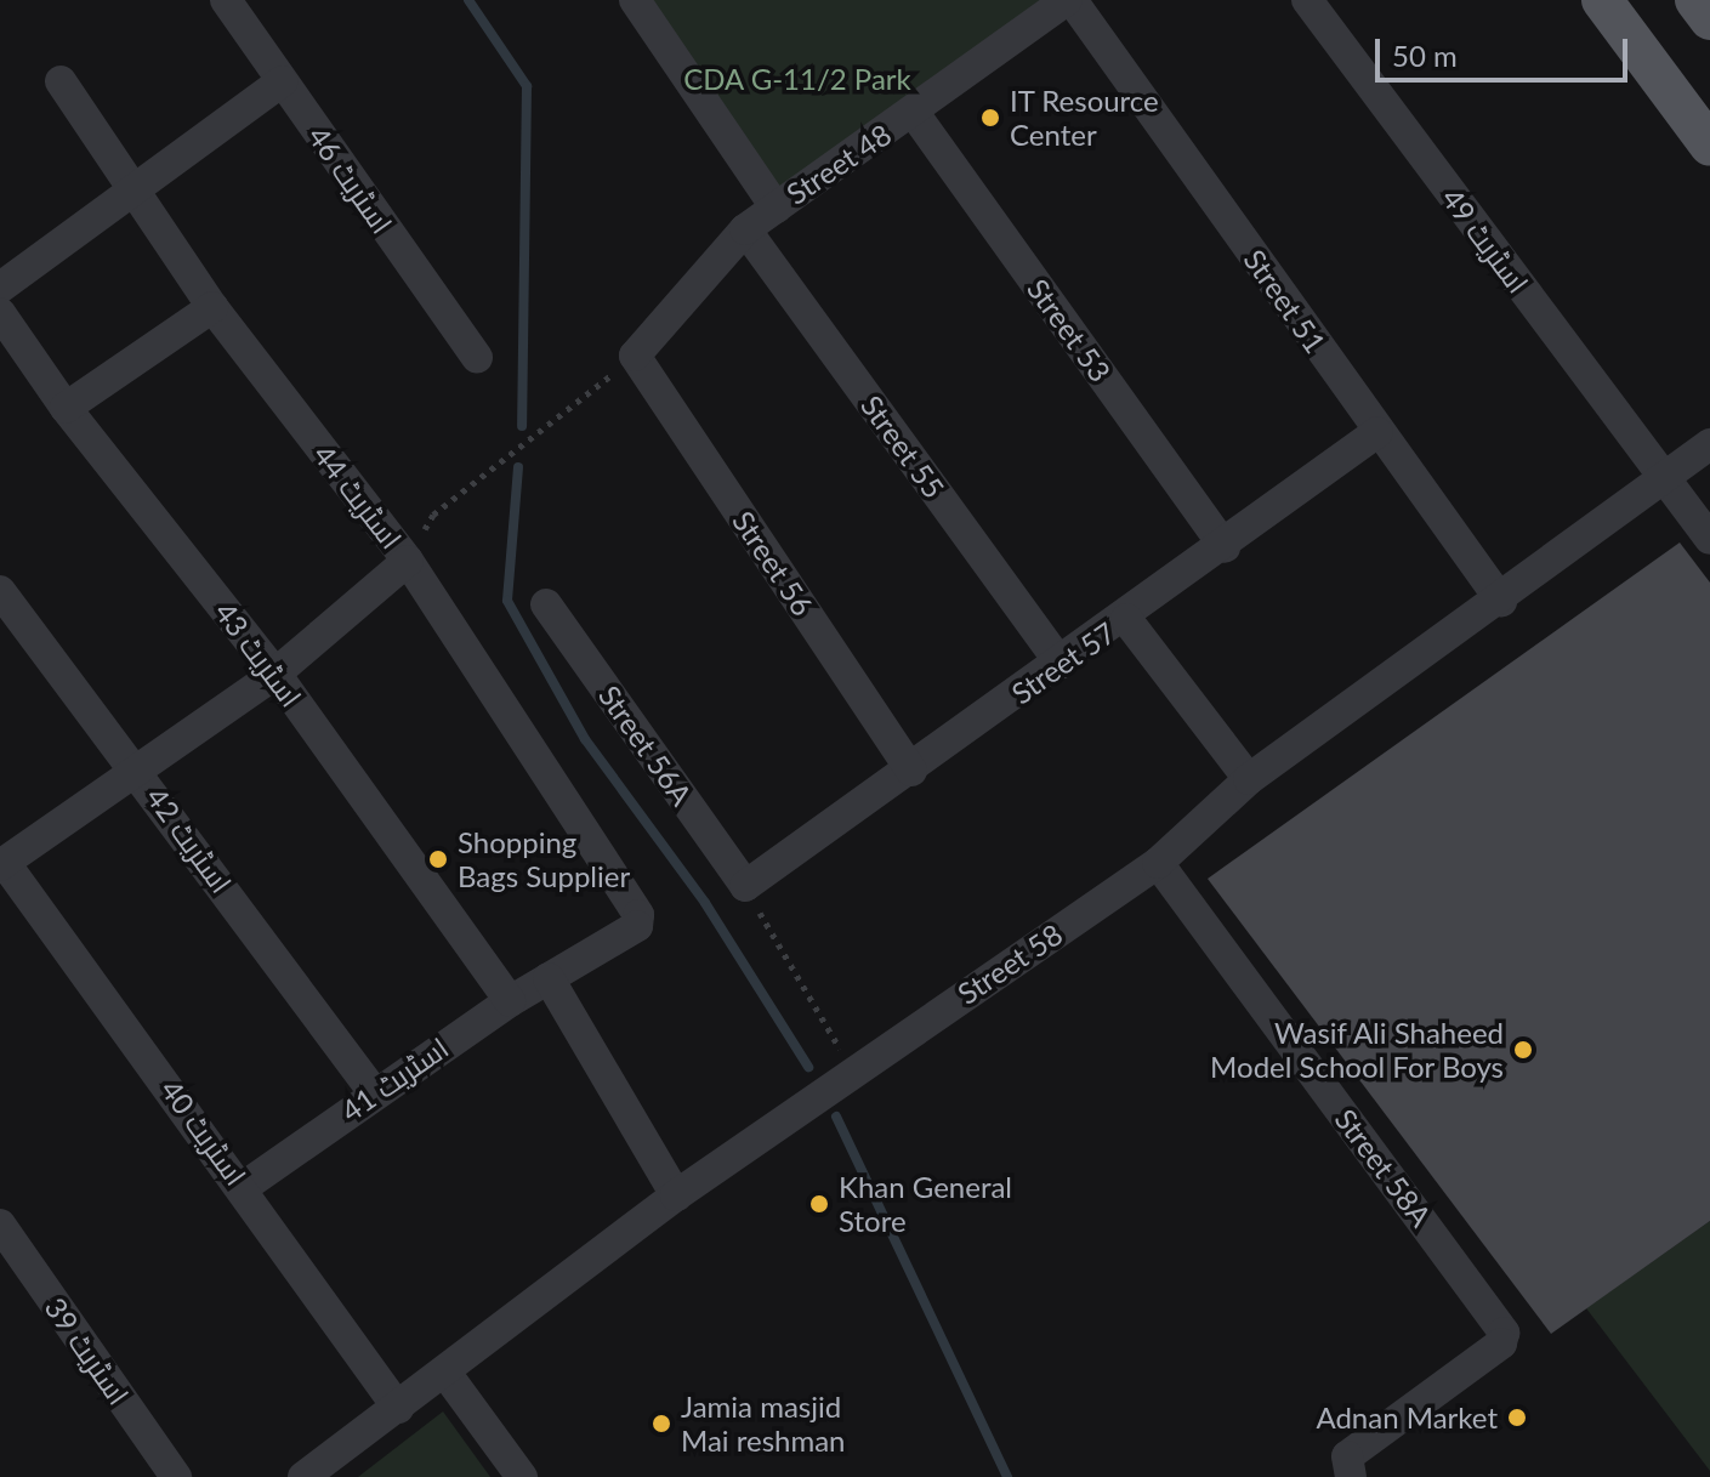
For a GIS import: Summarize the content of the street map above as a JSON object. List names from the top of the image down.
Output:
{
  "streets": {
    "street": [
      "Street 48",
      "اسٹریٹ 46",
      "اسٹریٹ 49",
      "Street 51",
      "Street 53",
      "Street 55",
      "اسٹریٹ 44",
      "Street 56",
      "اسٹریٹ 43",
      "Street 57",
      "Street 56A",
      "اسٹریٹ 42",
      "Street 58",
      "اسٹریٹ 41",
      "اسٹریٹ 40",
      "Street 58A",
      "اسٹریٹ 39"
    ]
  },
  "crossings": [
    ["Street 48", "Street 51"],
    ["Street 48", "Street 53"],
    ["Street 48", "Street 55"],
    ["Street 48", "Street 56"],
    ["اسٹریٹ 49", "Street 58"],
    ["Street 51", "Street 57"],
    ["Street 51", "Street 58"],
    ["Street 53", "Street 57"],
    ["Street 55", "Street 57"],
    ["اسٹریٹ 44", "اسٹریٹ 41"],
    ["Street 56", "Street 57"],
    ["اسٹریٹ 43", "اسٹریٹ 41"],
    ["Street 57", "Street 56A"],
    ["اسٹریٹ 42", "اسٹریٹ 41"],
    ["Street 58", "اسٹریٹ 40"],
    ["Street 58", "Street 58A"],
    ["اسٹریٹ 41", "اسٹریٹ 40"]
  ],
  "parks": ["CDA G-11/2 Park"],
  "places": [
    "IT Resource Center",
    "Shopping Bags Supplier",
    "Wasif Ali Shaheed Model School For Boys",
    "Khan General Store",
    "Adnan Market",
    "Jamia masjid Mai reshman"
  ],
  "scale_bar": "50 m"
}
